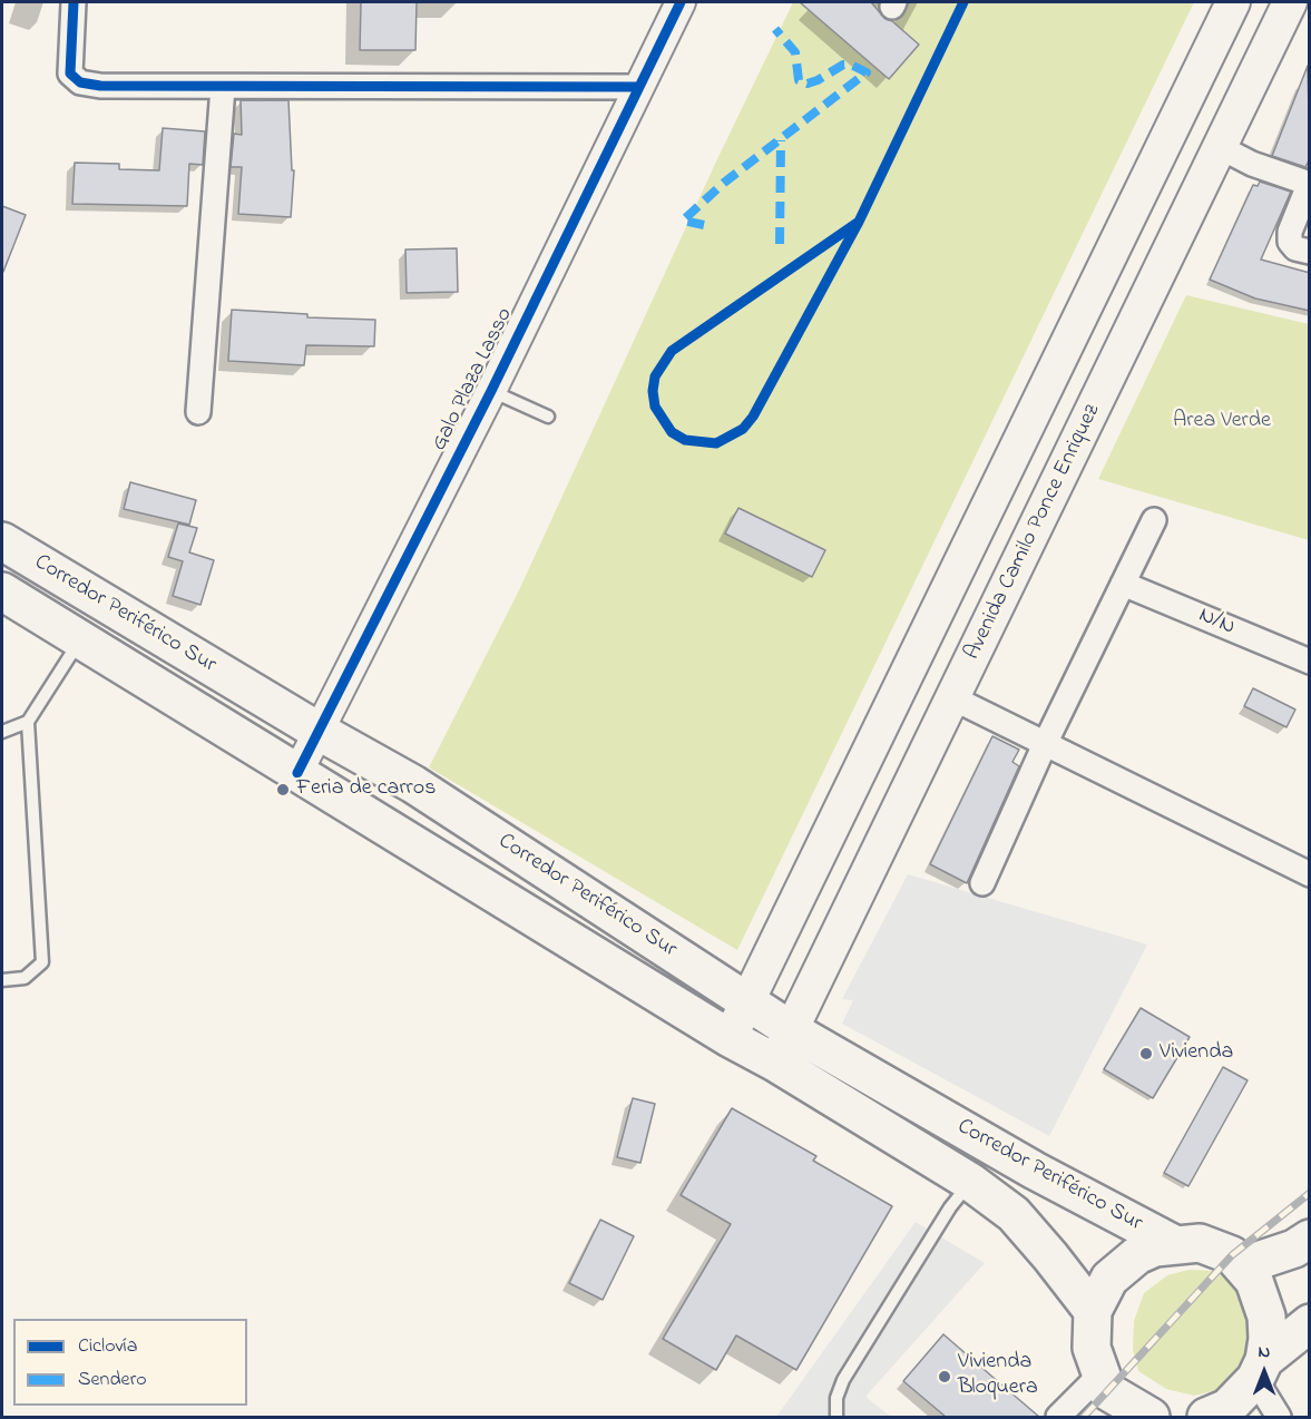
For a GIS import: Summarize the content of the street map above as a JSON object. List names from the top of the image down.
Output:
{
  "streets": {
    "main road": ["Avenida Camilo Ponce Enriquez", "Corredor Periférico Sur"],
    "street": ["Galo Plaza Lasso", "N/N"]
  },
  "crossings": [
    ["Galo Plaza Lasso", "Corredor Periférico Sur"],
    ["Avenida Camilo Ponce Enriquez", "Corredor Periférico Sur"]
  ],
  "parks": ["Area Verde"],
  "places": ["Feria de carros", "Vivienda", "Vivienda Bloquera"],
  "legend": ["Ciclovía", "Sendero"],
  "north": "top"
}
